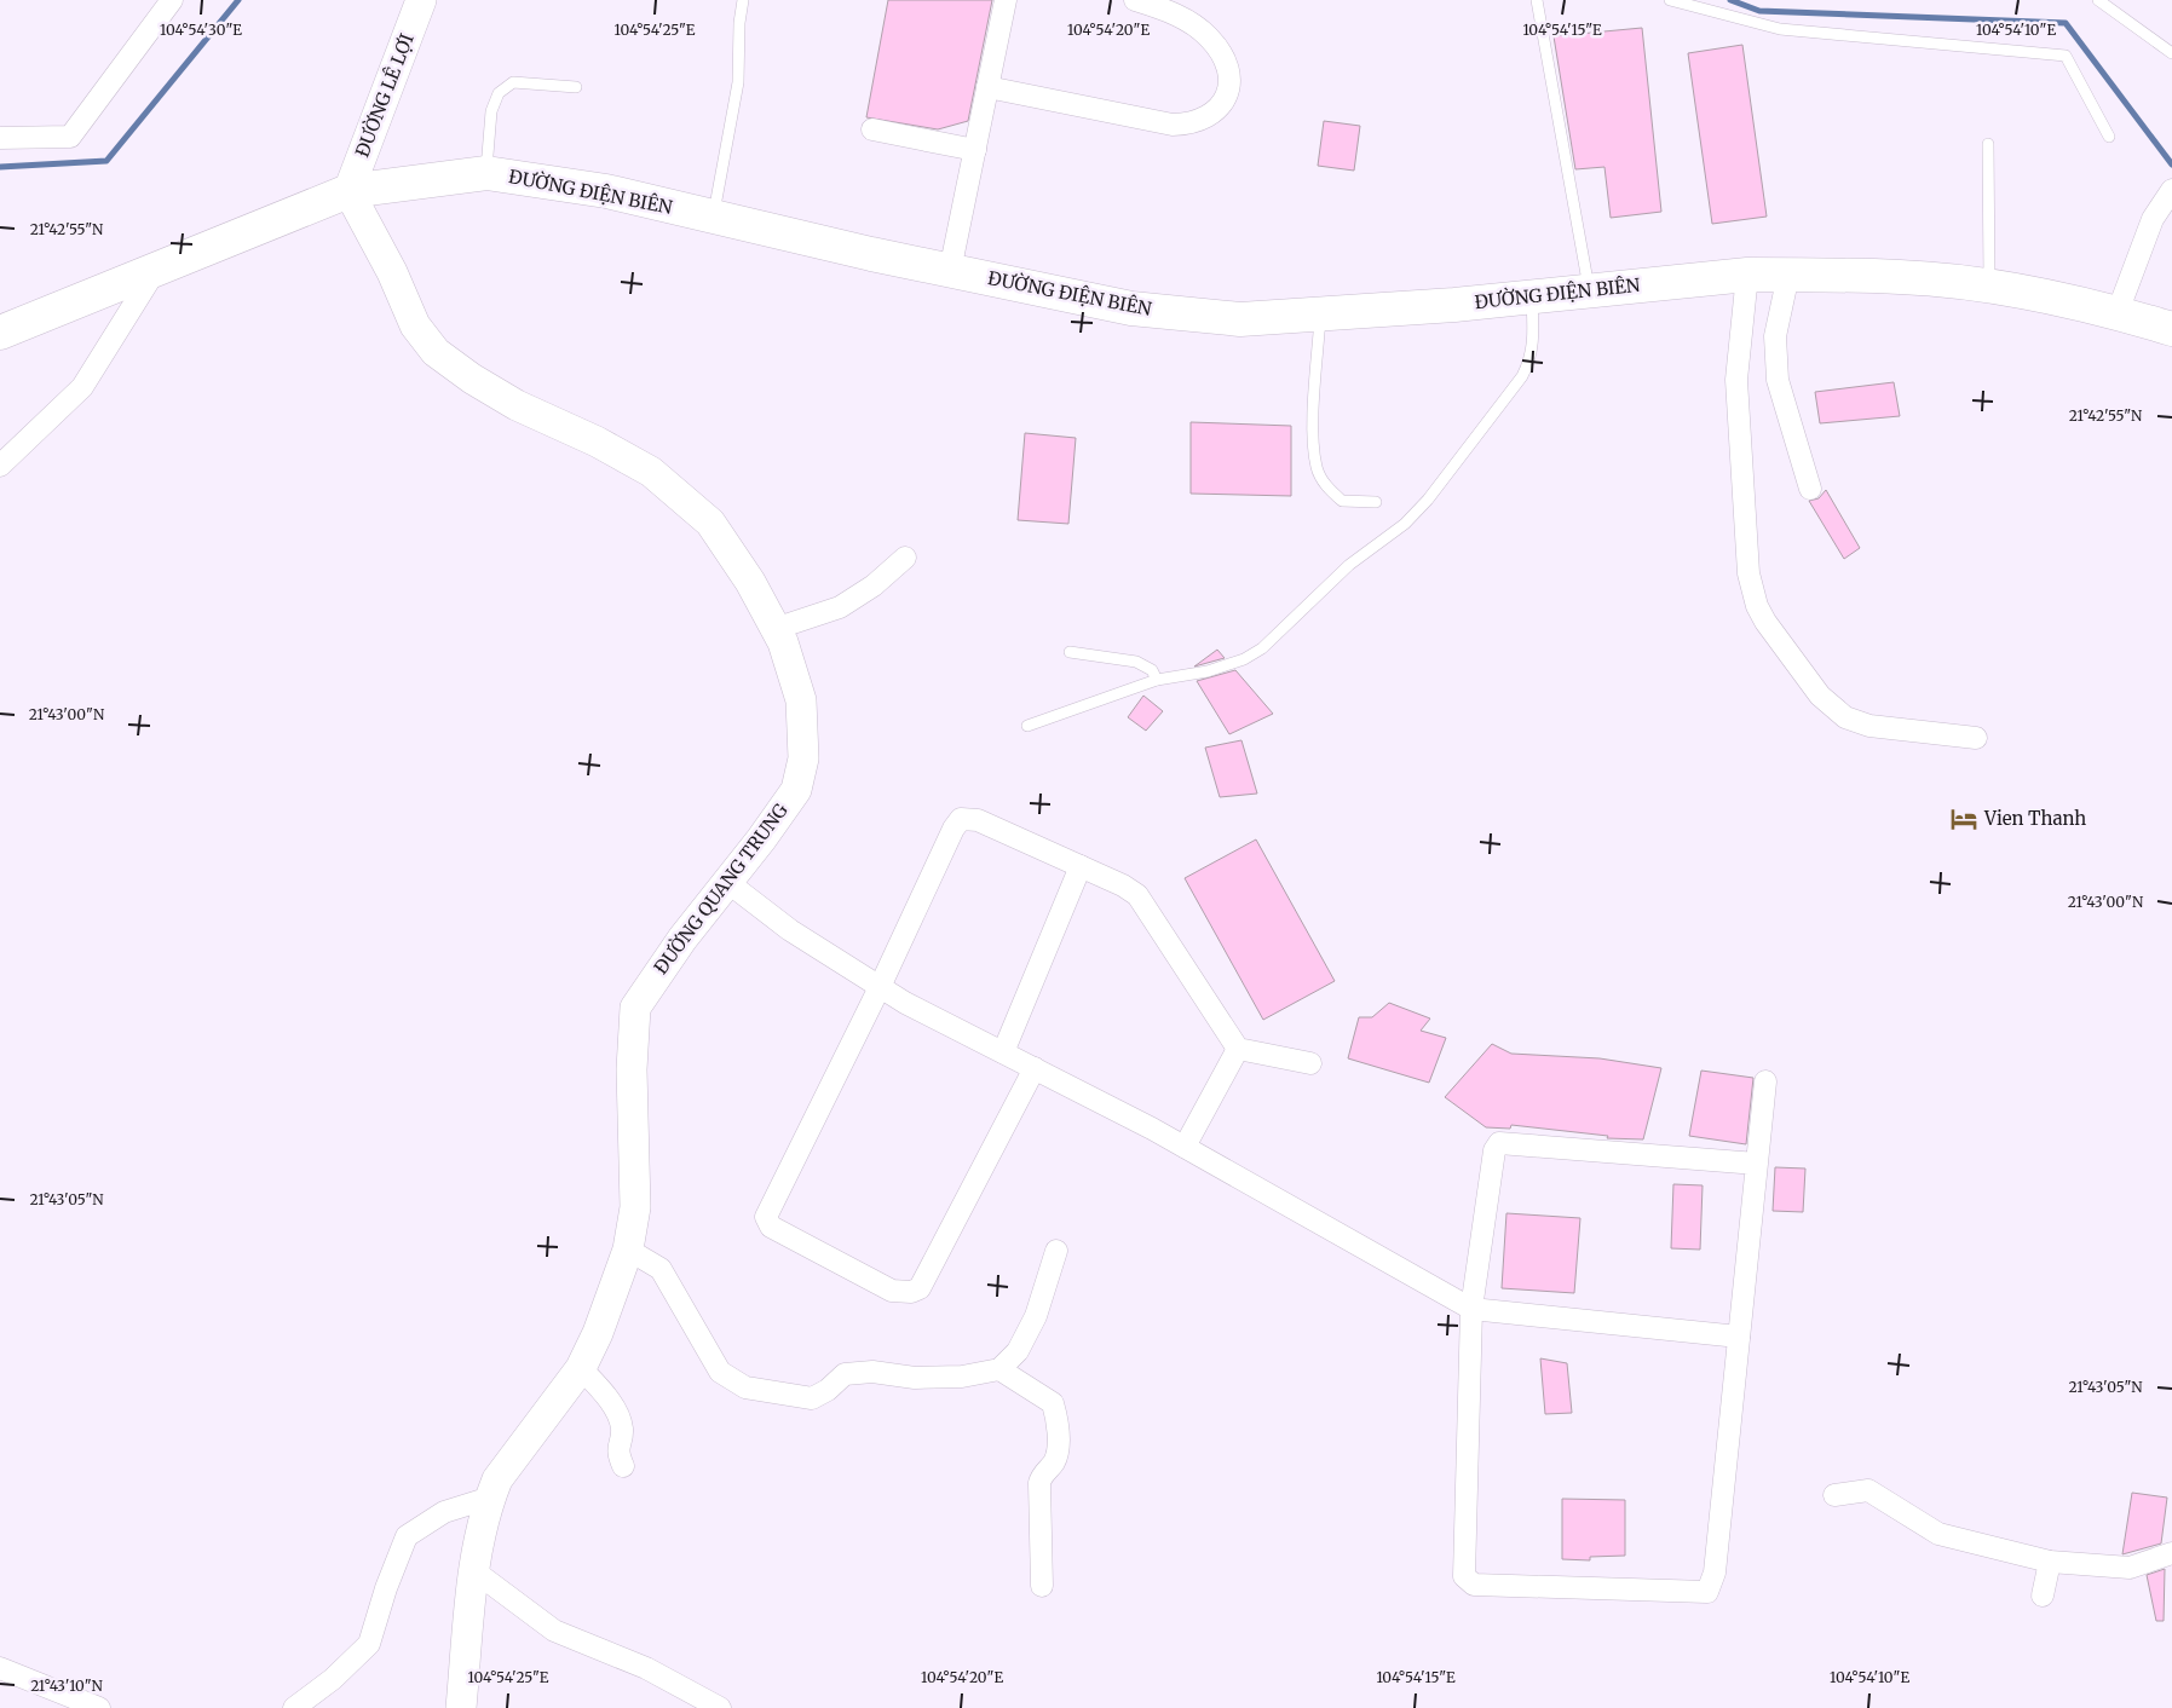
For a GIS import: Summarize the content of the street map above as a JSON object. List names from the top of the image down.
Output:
{
  "streets": {
    "main road": ["ĐƯỜNG ĐIỆN BIÊN"],
    "street": ["ĐƯỜNG LÊ LỢI", "ĐƯỜNG QUANG TRUNG"]
  },
  "crossings": [
    ["ĐƯỜNG LÊ LỢI", "ĐƯỜNG ĐIỆN BIÊN"],
    ["ĐƯỜNG LÊ LỢI", "ĐƯỜNG QUANG TRUNG"],
    ["ĐƯỜNG ĐIỆN BIÊN", "ĐƯỜNG QUANG TRUNG"]
  ],
  "places": {
    "hotel": ["Vien Thanh"]
  },
  "coordinates": [
    "104°54'30\"E",
    "104°54'25\"E",
    "104°54'20\"E",
    "104°54'15\"E",
    "104°54'10\"E",
    "21°42'55\"N",
    "21°43'00\"N",
    "21°43'05\"N",
    "21°43'10\"N"
  ]
}
